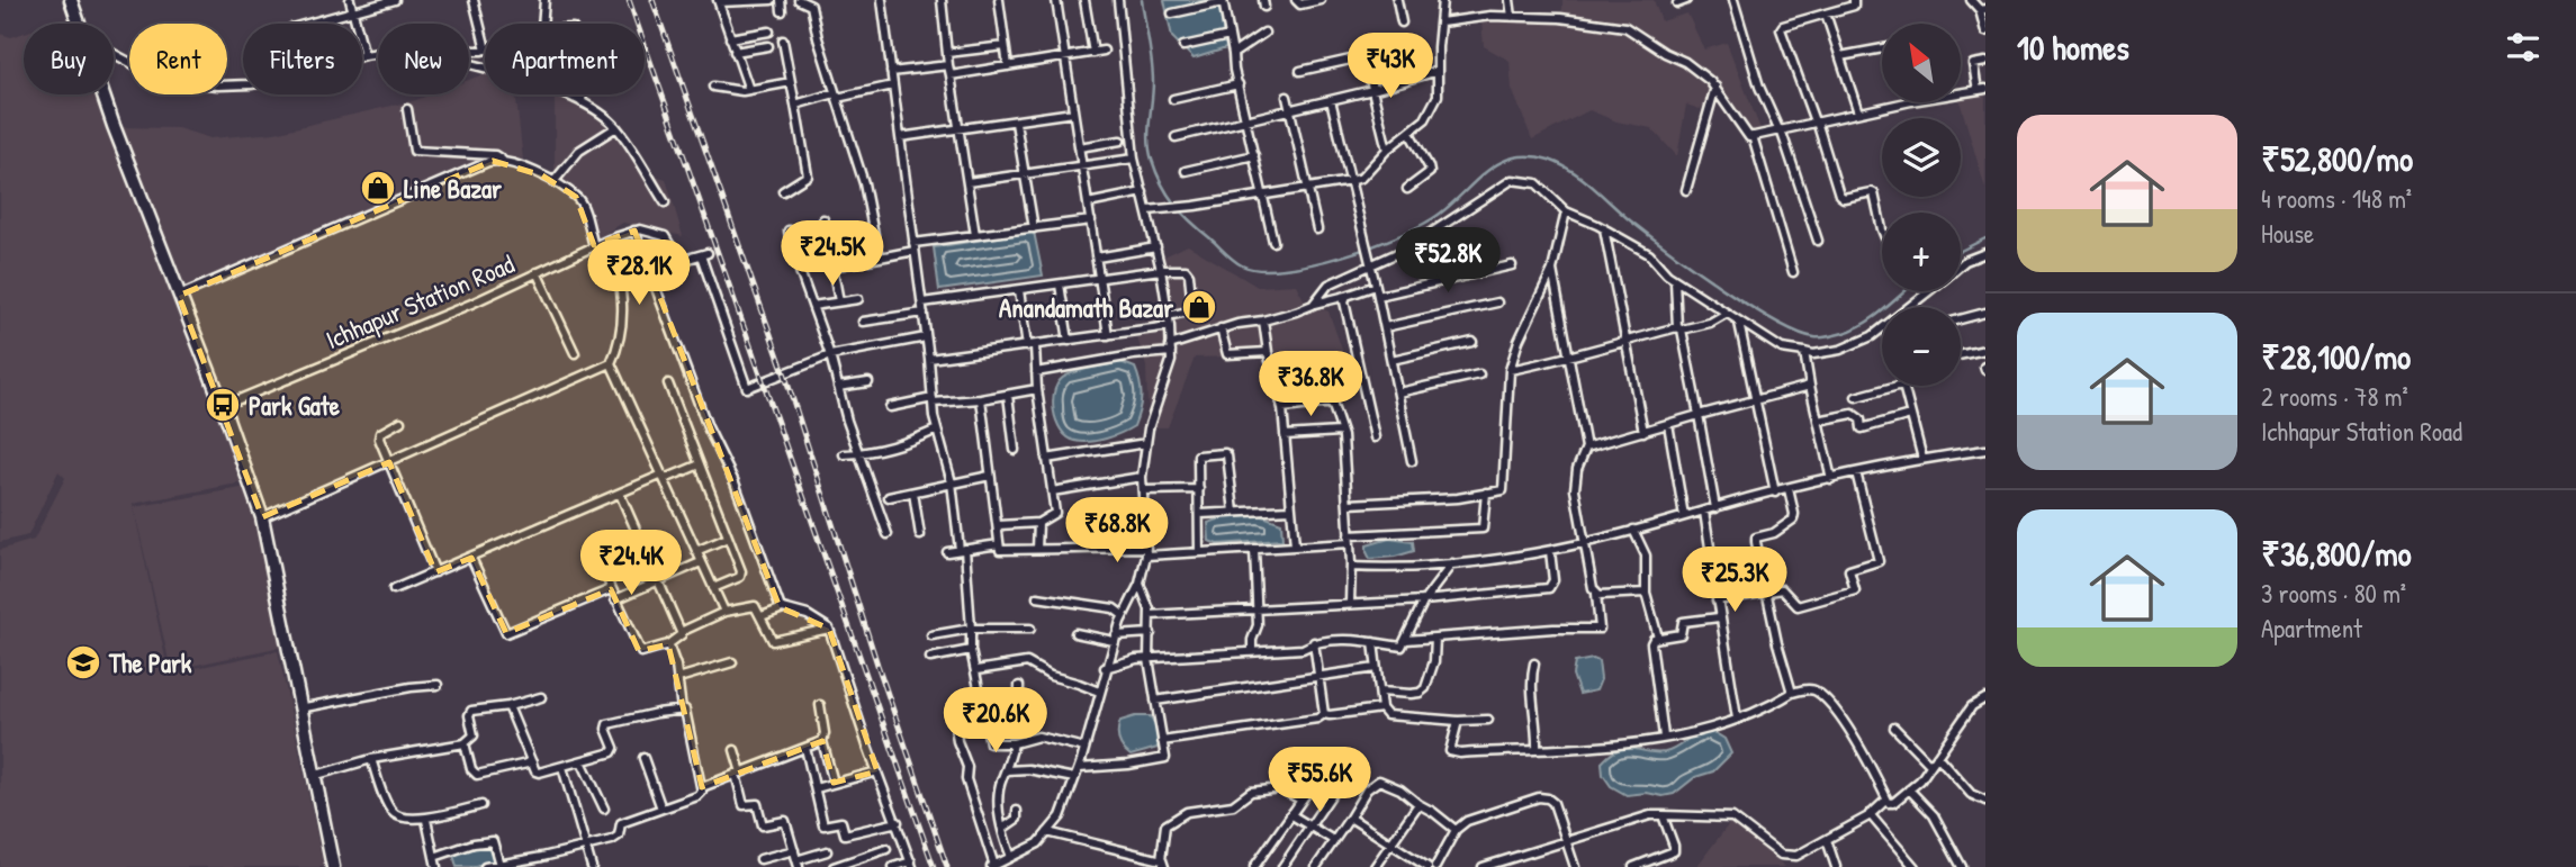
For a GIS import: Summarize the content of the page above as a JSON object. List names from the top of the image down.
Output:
{
  "streets": {
    "street": ["Ichhapur Station Road"]
  },
  "places": {
    "shop": ["Line Bazar", "Anandamath Bazar"],
    "bus stop": ["Park Gate"],
    "school or university": ["The Park"]
  },
  "north": "top left",
  "page": {
    "heading": "10 homes",
    "map_buttons": ["+", "−"],
    "chip": [
      "Buy",
      "Rent",
      "Filters",
      "New",
      "Apartment"
    ],
    "price": [
      "₹43K",
      "₹24.5K",
      "₹52.8K",
      "₹28.1K",
      "₹36.8K",
      "₹68.8K",
      "₹24.4K",
      "₹25.3K",
      "₹20.6K",
      "₹55.6K"
    ],
    "list": [
      {
        "name": "₹52,800/mo",
        "note": "4 rooms · 148 m² · House"
      },
      {
        "name": "₹28,100/mo",
        "note": "2 rooms · 78 m² · Ichhapur Station Road"
      },
      {
        "name": "₹36,800/mo",
        "note": "3 rooms · 80 m² · Apartment"
      }
    ]
  }
}
